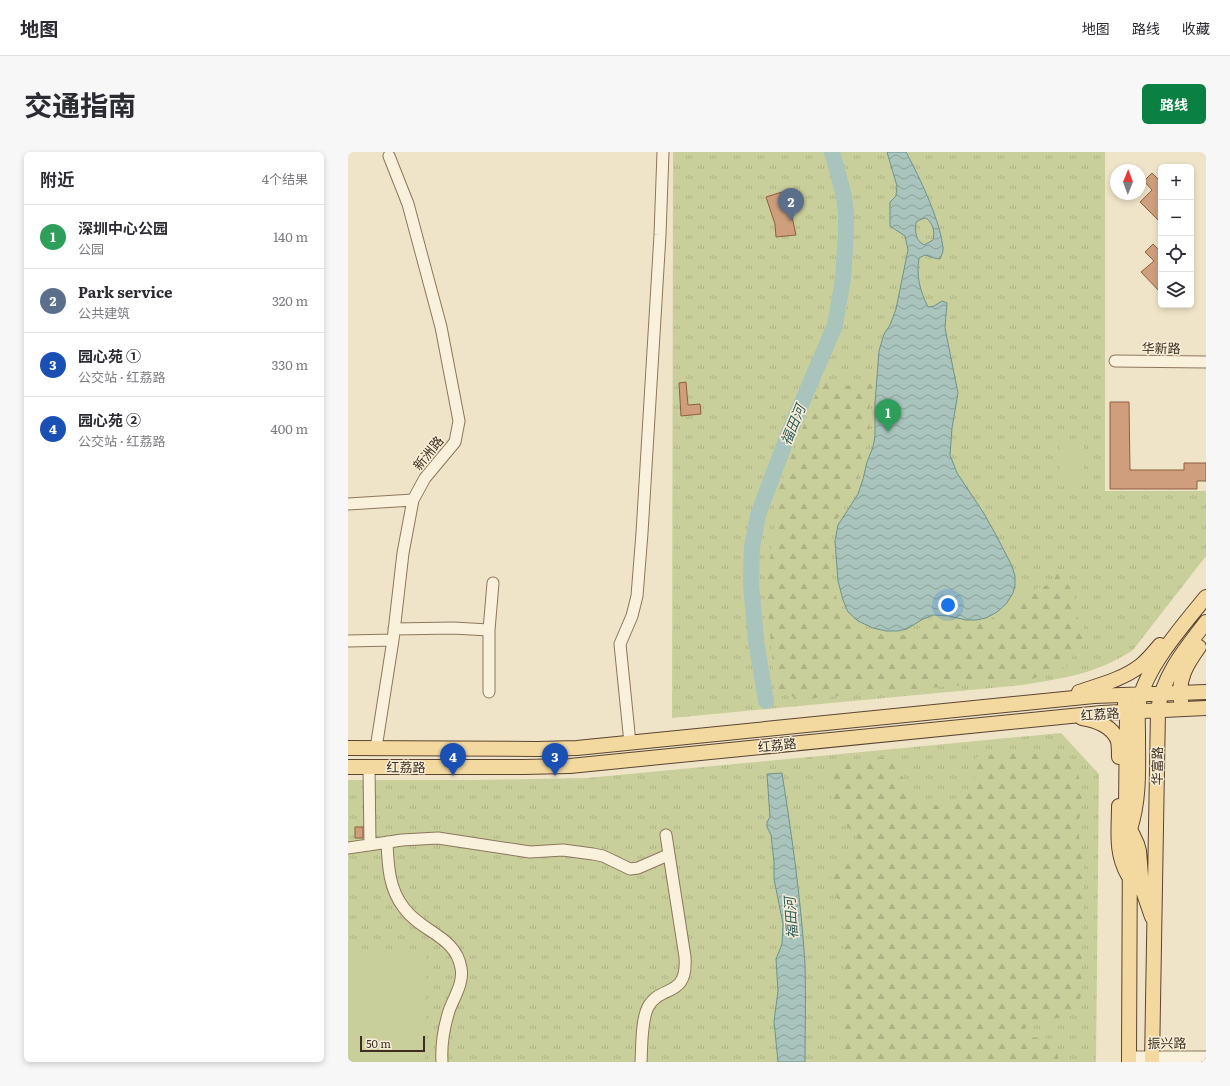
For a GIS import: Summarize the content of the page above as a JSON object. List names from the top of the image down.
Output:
{
  "streets": {
    "main road": ["红荔路", "华富路"],
    "street": ["华新路", "新洲路", "振兴路"]
  },
  "crossings": [
    ["新洲路", "红荔路"],
    ["红荔路", "华富路"],
    ["华富路", "振兴路"]
  ],
  "water": ["福田河"],
  "scale_bar": "50 m",
  "north": "top",
  "page": {
    "header": "地图",
    "nav": ["地图", "路线", "收藏"],
    "title": "交通指南",
    "buttons": "路线",
    "heading": ["附近", "4个结果"],
    "map_buttons": ["+", "−"],
    "pins": [
      "2",
      "1",
      "3",
      "4"
    ],
    "list": [
      {
        "mark": "1",
        "name": "深圳中心公园",
        "note": "公园",
        "value": "140 m"
      },
      {
        "mark": "2",
        "name": "Park service",
        "note": "公共建筑",
        "value": "320 m"
      },
      {
        "mark": "3",
        "name": "园心苑 ①",
        "note": "公交站 · 红荔路",
        "value": "330 m"
      },
      {
        "mark": "4",
        "name": "园心苑 ②",
        "note": "公交站 · 红荔路",
        "value": "400 m"
      }
    ],
    "scale": "50 m"
  }
}
